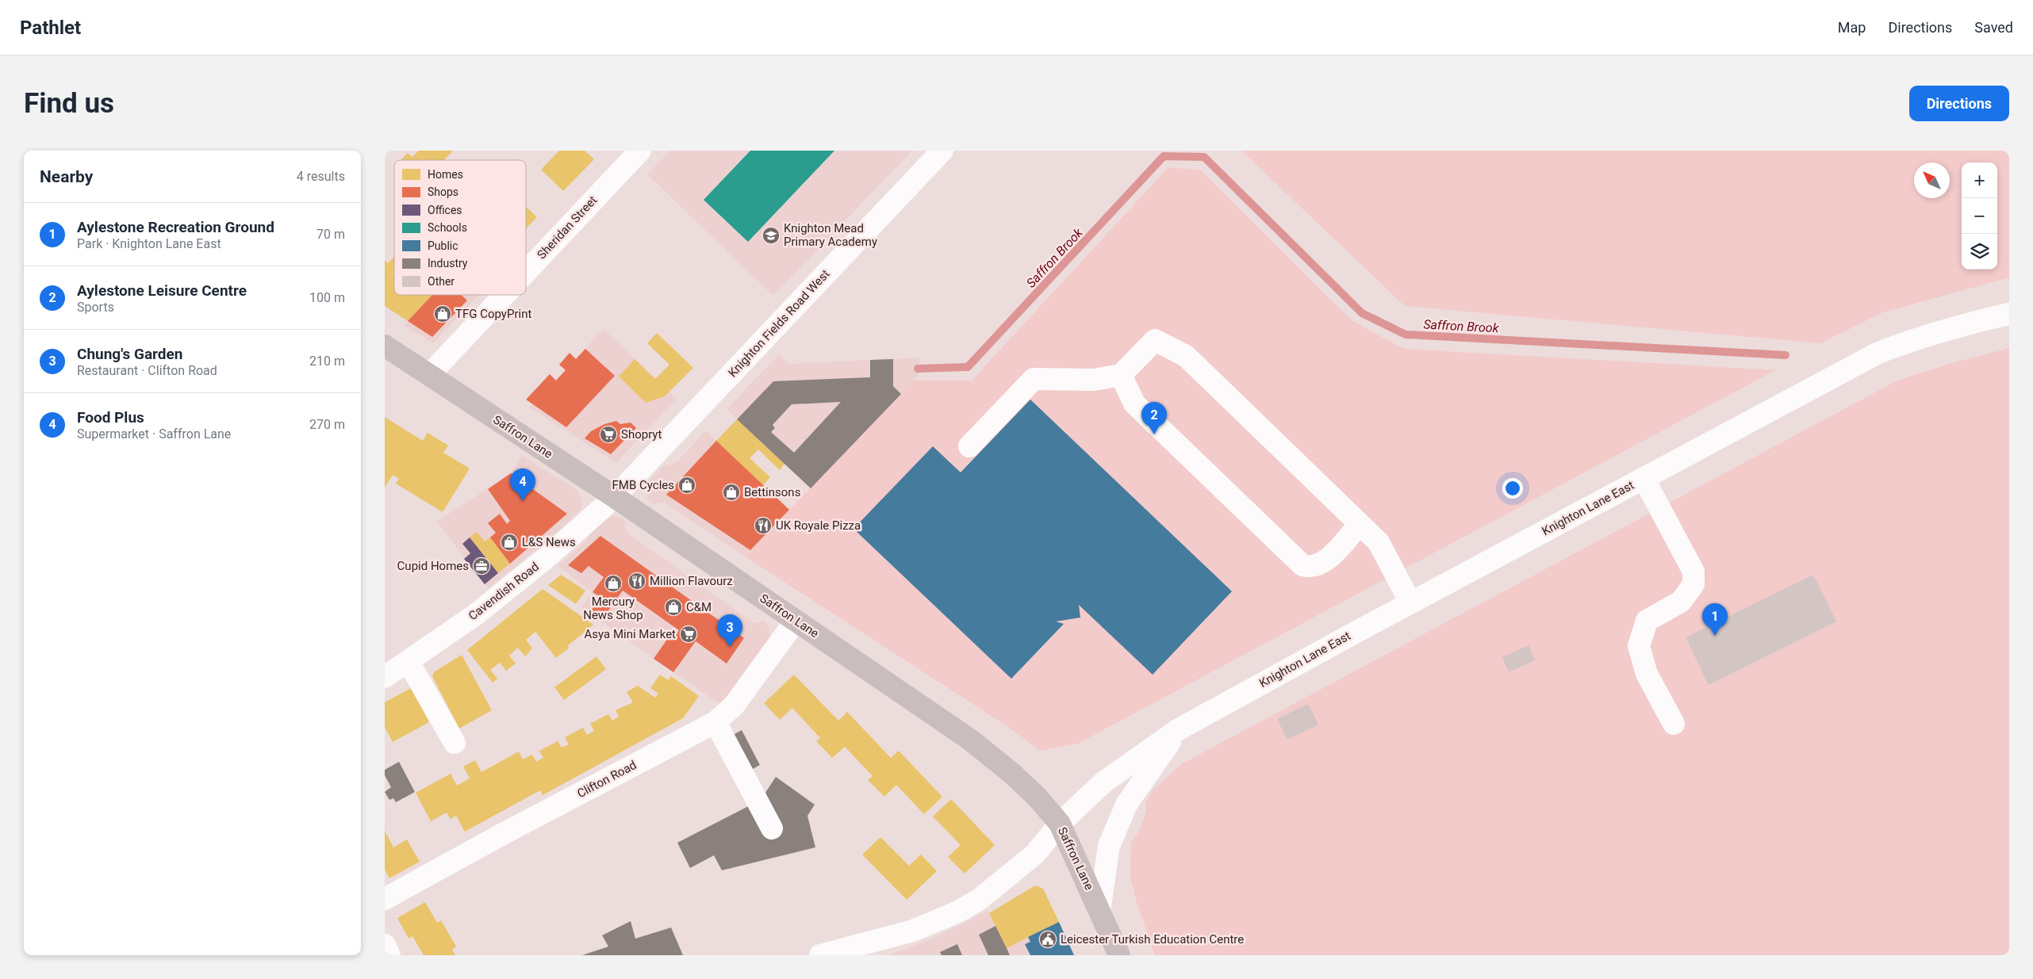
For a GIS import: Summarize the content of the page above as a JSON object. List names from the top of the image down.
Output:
{
  "streets": {
    "main road": ["Saffron Lane"],
    "street": [
      "Sheridan Street",
      "Knighton Fields Road West",
      "Knighton Lane East",
      "Cavendish Road",
      "Clifton Road"
    ]
  },
  "crossings": [
    ["Sheridan Street", "Saffron Lane"],
    ["Knighton Fields Road West", "Saffron Lane"],
    ["Knighton Fields Road West", "Cavendish Road"],
    ["Saffron Lane", "Knighton Lane East"],
    ["Saffron Lane", "Cavendish Road"],
    ["Saffron Lane", "Clifton Road"]
  ],
  "water": ["Saffron Brook"],
  "places": {
    "school or university": ["Knighton Mead Primary Academy"],
    "shop": [
      "TFG CopyPrint",
      "FMB Cycles",
      "Bettinsons",
      "L&S News",
      "Mercury News Shop",
      "C&M"
    ],
    "supermarket": ["Shopryt", "Asya Mini Market"],
    "restaurant": ["UK Royale Pizza", "Million Flavourz"],
    "office": ["Cupid Homes"],
    "public building": ["Leicester Turkish Education Centre"]
  },
  "legend": [
    "Homes",
    "Shops",
    "Offices",
    "Schools",
    "Public",
    "Industry",
    "Other"
  ],
  "north": "top left",
  "page": {
    "header": "Pathlet",
    "nav": ["Map", "Directions", "Saved"],
    "buttons": "Directions",
    "title": "Find us",
    "heading": ["Nearby", "4 results"],
    "map_buttons": ["+", "−"],
    "list": [
      {
        "mark": "1",
        "name": "Aylestone Recreation Ground",
        "note": "Park · Knighton Lane East",
        "value": "70 m"
      },
      {
        "mark": "2",
        "name": "Aylestone Leisure Centre",
        "note": "Sports",
        "value": "100 m"
      },
      {
        "mark": "3",
        "name": "Chung's Garden",
        "note": "Restaurant · Clifton Road",
        "value": "210 m"
      },
      {
        "mark": "4",
        "name": "Food Plus",
        "note": "Supermarket · Saffron Lane",
        "value": "270 m"
      }
    ],
    "pins": [
      "2",
      "4",
      "1",
      "3"
    ]
  }
}
